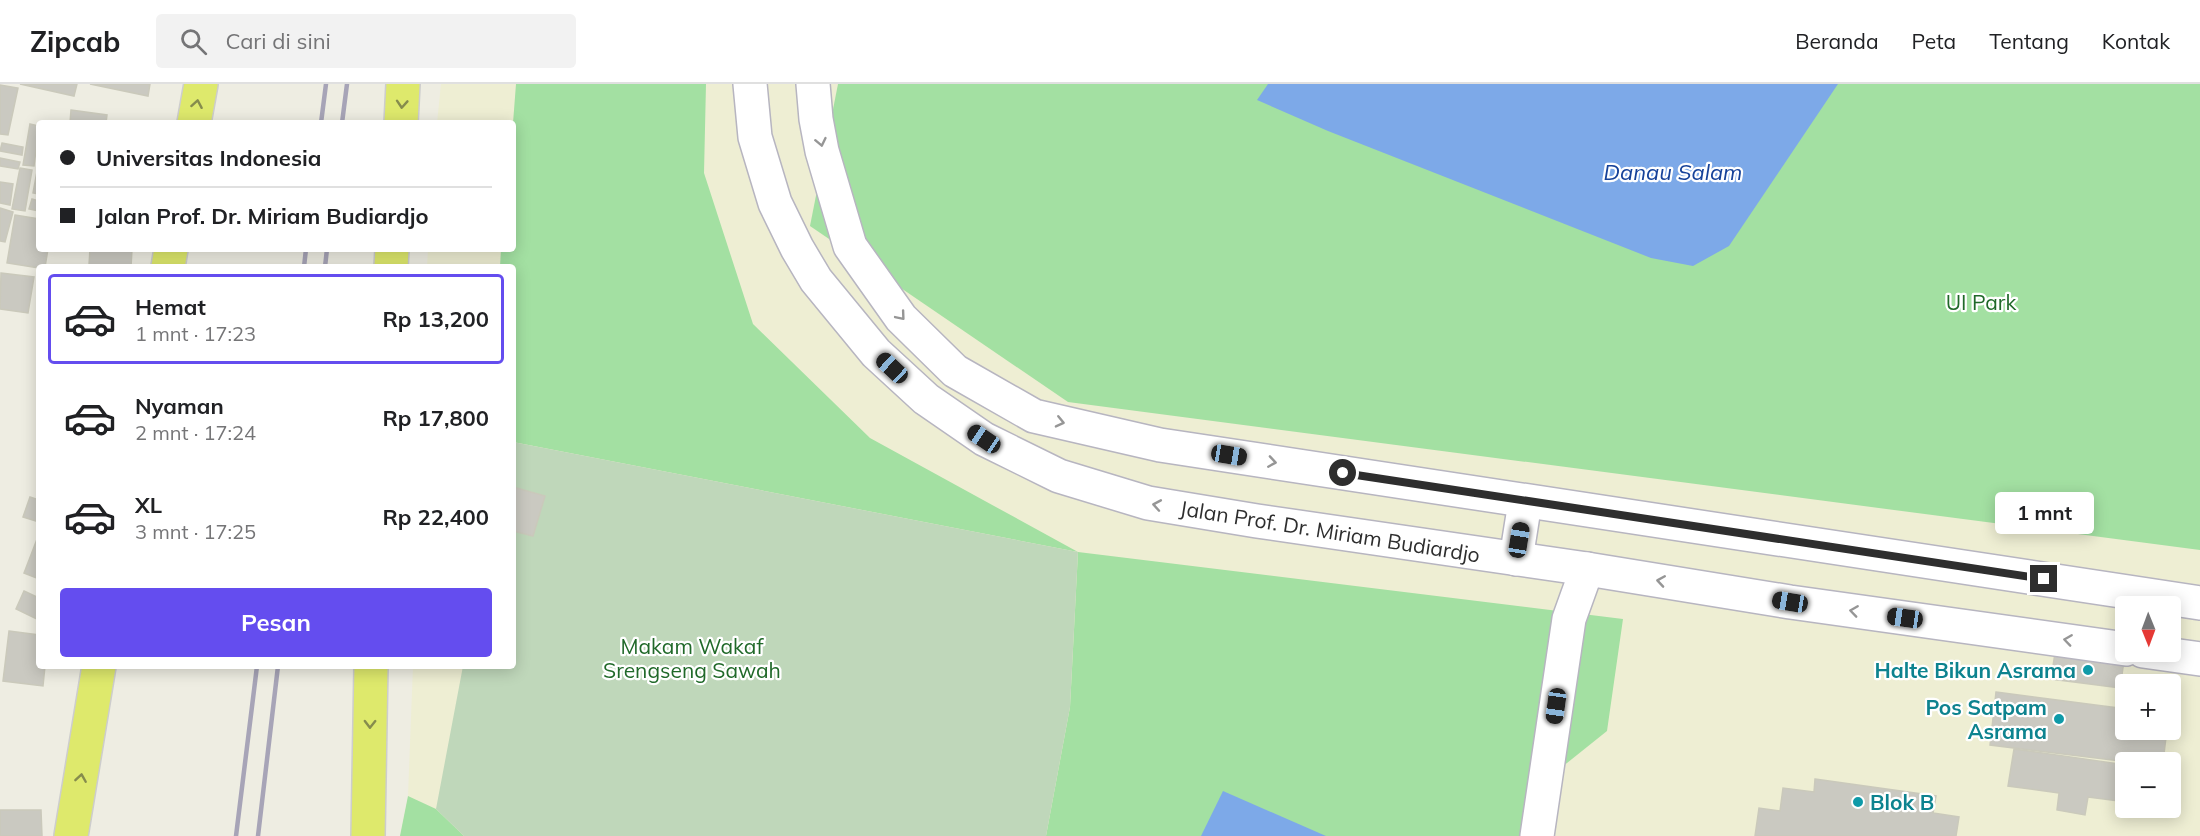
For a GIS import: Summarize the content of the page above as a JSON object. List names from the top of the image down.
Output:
{
  "streets": {
    "street": ["Jalan Prof. Dr. Miriam Budiardjo"]
  },
  "water": ["Danau Salam"],
  "parks": ["UI Park", "Makam Wakaf Srengseng Sawah"],
  "places": ["Halte Bikun Asrama", "Pos Satpam Asrama", "Blok B"],
  "north": "bottom",
  "page": {
    "header": "Zipcab",
    "search": "Cari di sini",
    "nav": [
      "Beranda",
      "Peta",
      "Tentang",
      "Kontak"
    ],
    "banner": ["Universitas Indonesia", "Jalan Prof. Dr. Miriam Budiardjo"],
    "list": [
      {
        "name": "Hemat",
        "note": "1 mnt · 17:23",
        "value": "Rp 13,200"
      },
      {
        "name": "Nyaman",
        "note": "2 mnt · 17:24",
        "value": "Rp 17,800"
      },
      {
        "name": "XL",
        "note": "3 mnt · 17:25",
        "value": "Rp 22,400"
      }
    ],
    "bubble": "1 mnt",
    "buttons": "Pesan",
    "map_buttons": ["+", "−"]
  }
}
